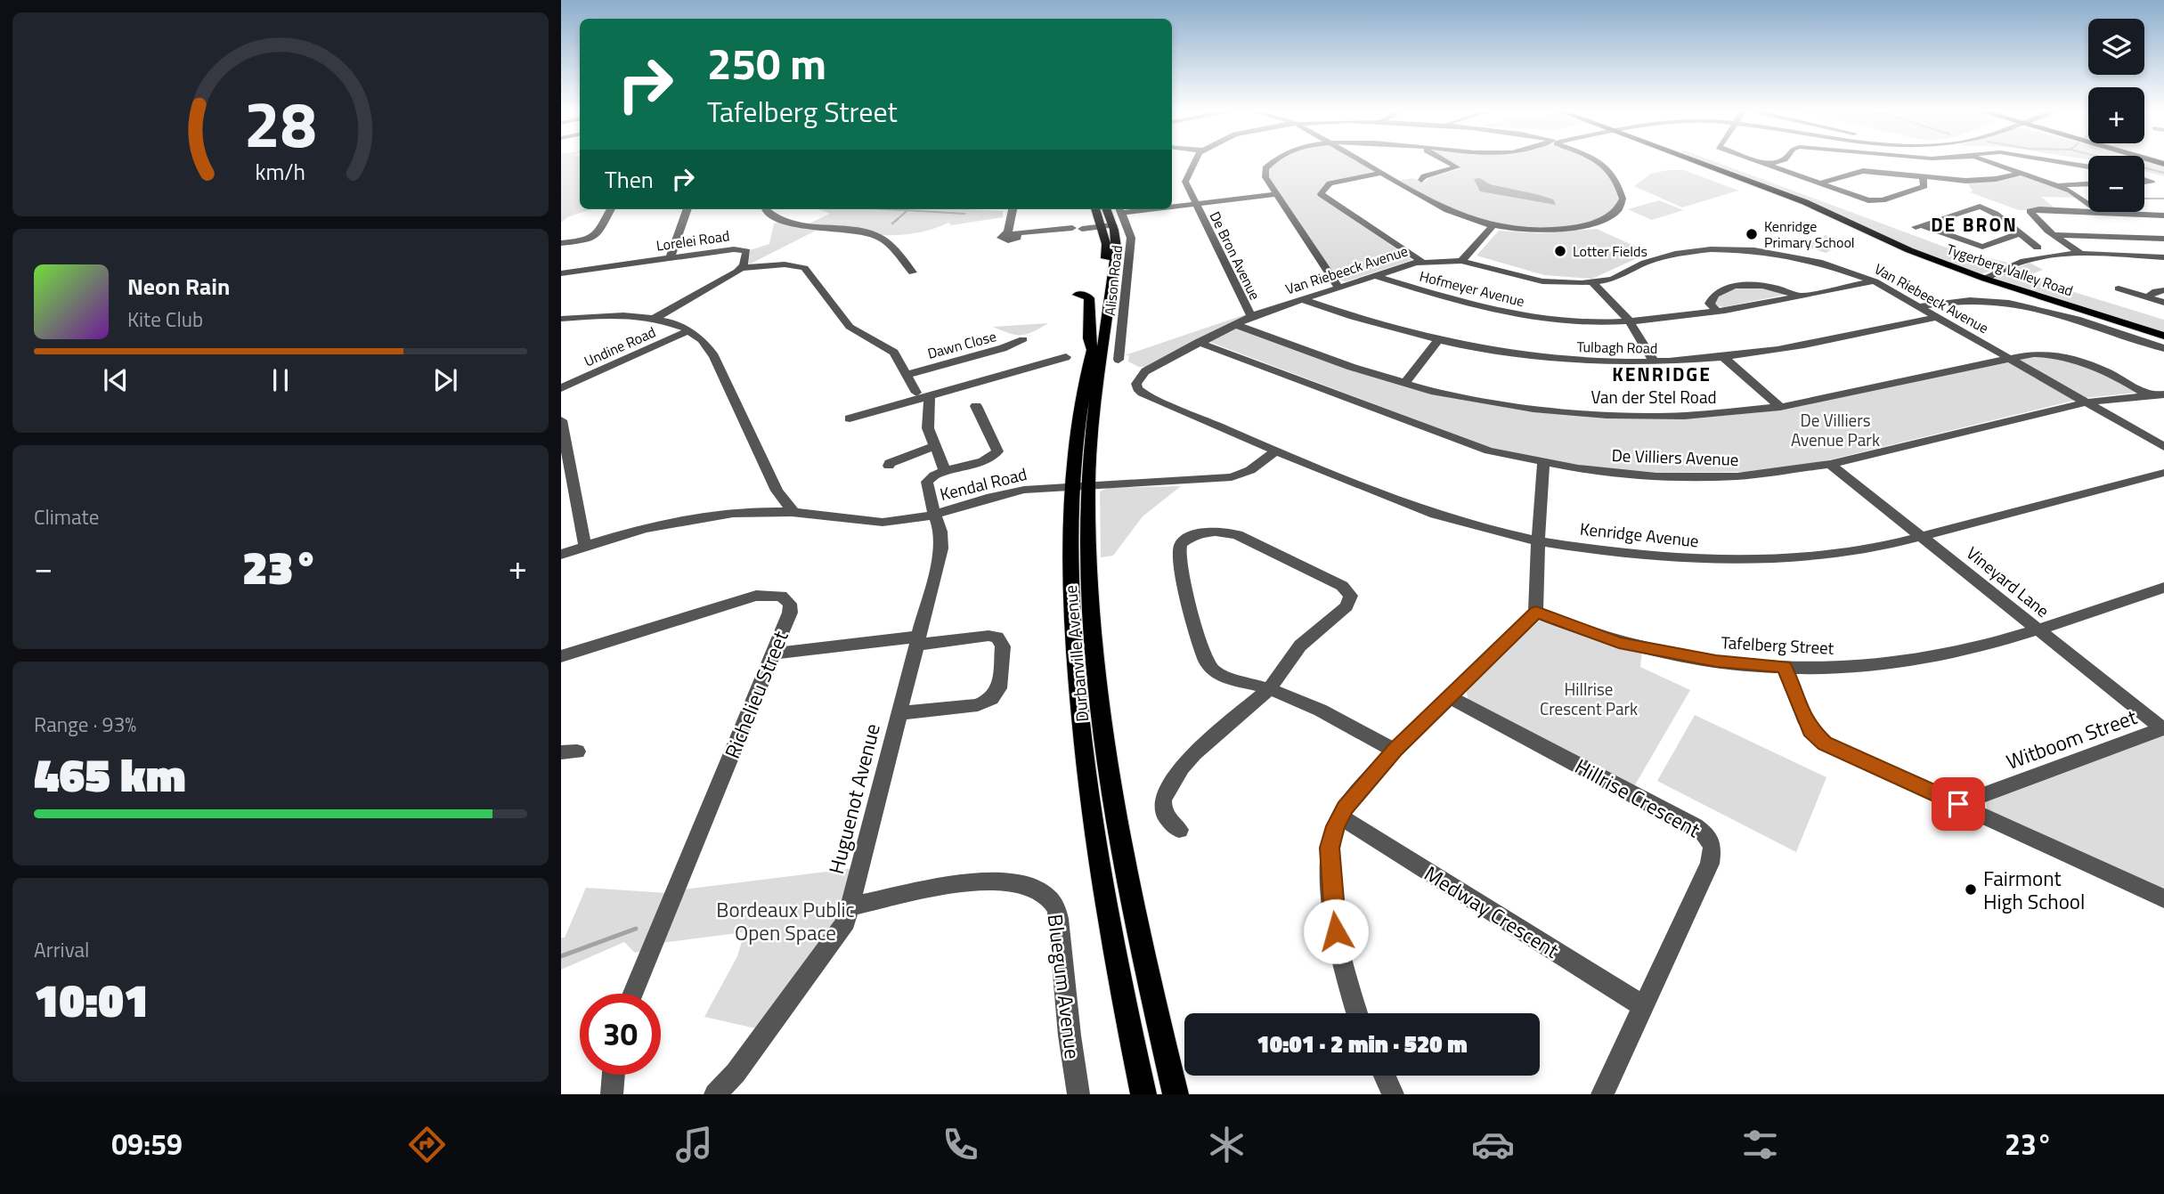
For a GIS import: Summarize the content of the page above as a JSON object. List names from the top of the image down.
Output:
{
  "streets": {
    "main road": ["Tygerberg Valley Road", "Durbanville Avenue"],
    "street": [
      "Lorelei Road",
      "De Bron Avenue",
      "Van Riebeeck Avenue",
      "Alison Road",
      "Hofmeyer Avenue",
      "Dawn Close",
      "Undine Road",
      "Tulbagh Road",
      "Van der Stel Road",
      "De Villiers Avenue",
      "Kendal Road",
      "Kenridge Avenue",
      "Vineyard Lane",
      "Tafelberg Street",
      "Richelieu Street",
      "Witboom Street",
      "Hillrise Crescent",
      "Huguenot Avenue",
      "Medway Crescent",
      "Bluegum Avenue"
    ]
  },
  "crossings": [
    ["De Bron Avenue", "Van Riebeeck Avenue"],
    ["Van Riebeeck Avenue", "Hofmeyer Avenue"],
    ["Van Riebeeck Avenue", "Tulbagh Road"],
    ["Van Riebeeck Avenue", "Van der Stel Road"],
    ["Van Riebeeck Avenue", "De Villiers Avenue"],
    ["Van Riebeeck Avenue", "Kenridge Avenue"],
    ["Van der Stel Road", "De Villiers Avenue"],
    ["De Villiers Avenue", "Vineyard Lane"],
    ["Kendal Road", "Kenridge Avenue"],
    ["Kendal Road", "Durbanville Avenue"],
    ["Kendal Road", "Huguenot Avenue"],
    ["Kenridge Avenue", "Vineyard Lane"],
    ["Vineyard Lane", "Tafelberg Street"],
    ["Vineyard Lane", "Witboom Street"],
    ["Hillrise Crescent", "Medway Crescent"],
    ["Huguenot Avenue", "Bluegum Avenue"]
  ],
  "districts": ["DE BRON", "KENRIDGE"],
  "parks": ["De Villiers Avenue Park", "Hillrise Crescent Park", "Bordeaux Public Open Space"],
  "places": ["Kenridge Primary School", "Lotter Fields", "Fairmont High School"],
  "page": {
    "map_buttons": ["+", "−"],
    "turn": ["250 m", "Tafelberg Street"],
    "then": "Then",
    "song": ["Neon Rain", "Kite Club"],
    "tile": [
      "Climate",
      ["Range · 93%", "465 km"],
      ["Arrival", "10:01"]
    ],
    "heat": ["−", "23°", "+"],
    "limit": "30",
    "trip": "10:01 · 2 min · 520 m",
    "tabs": ["09:59", "23°"],
    "gauge": ["28", "km/h"]
  }
}
